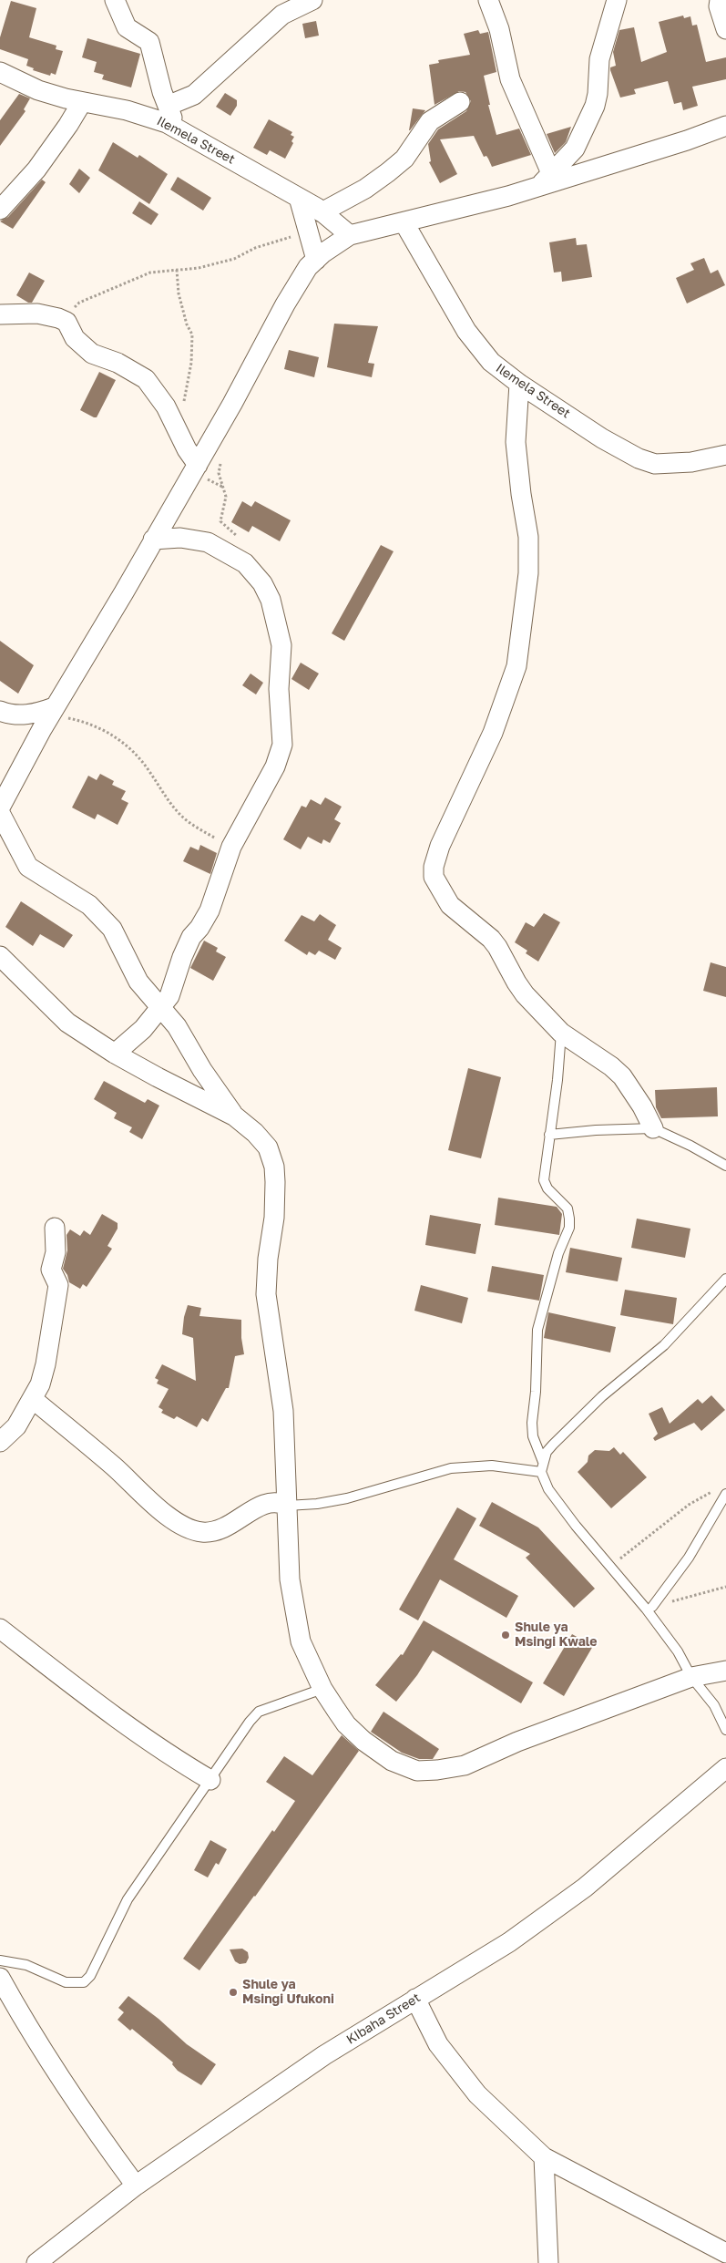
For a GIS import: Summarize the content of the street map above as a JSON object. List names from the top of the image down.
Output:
{
  "streets": {
    "street": ["Ilemela Street", "KIbaha Street"]
  },
  "places": ["Shule ya Msingi Kwale", "Shule ya Msingi Ufukoni"]
}
